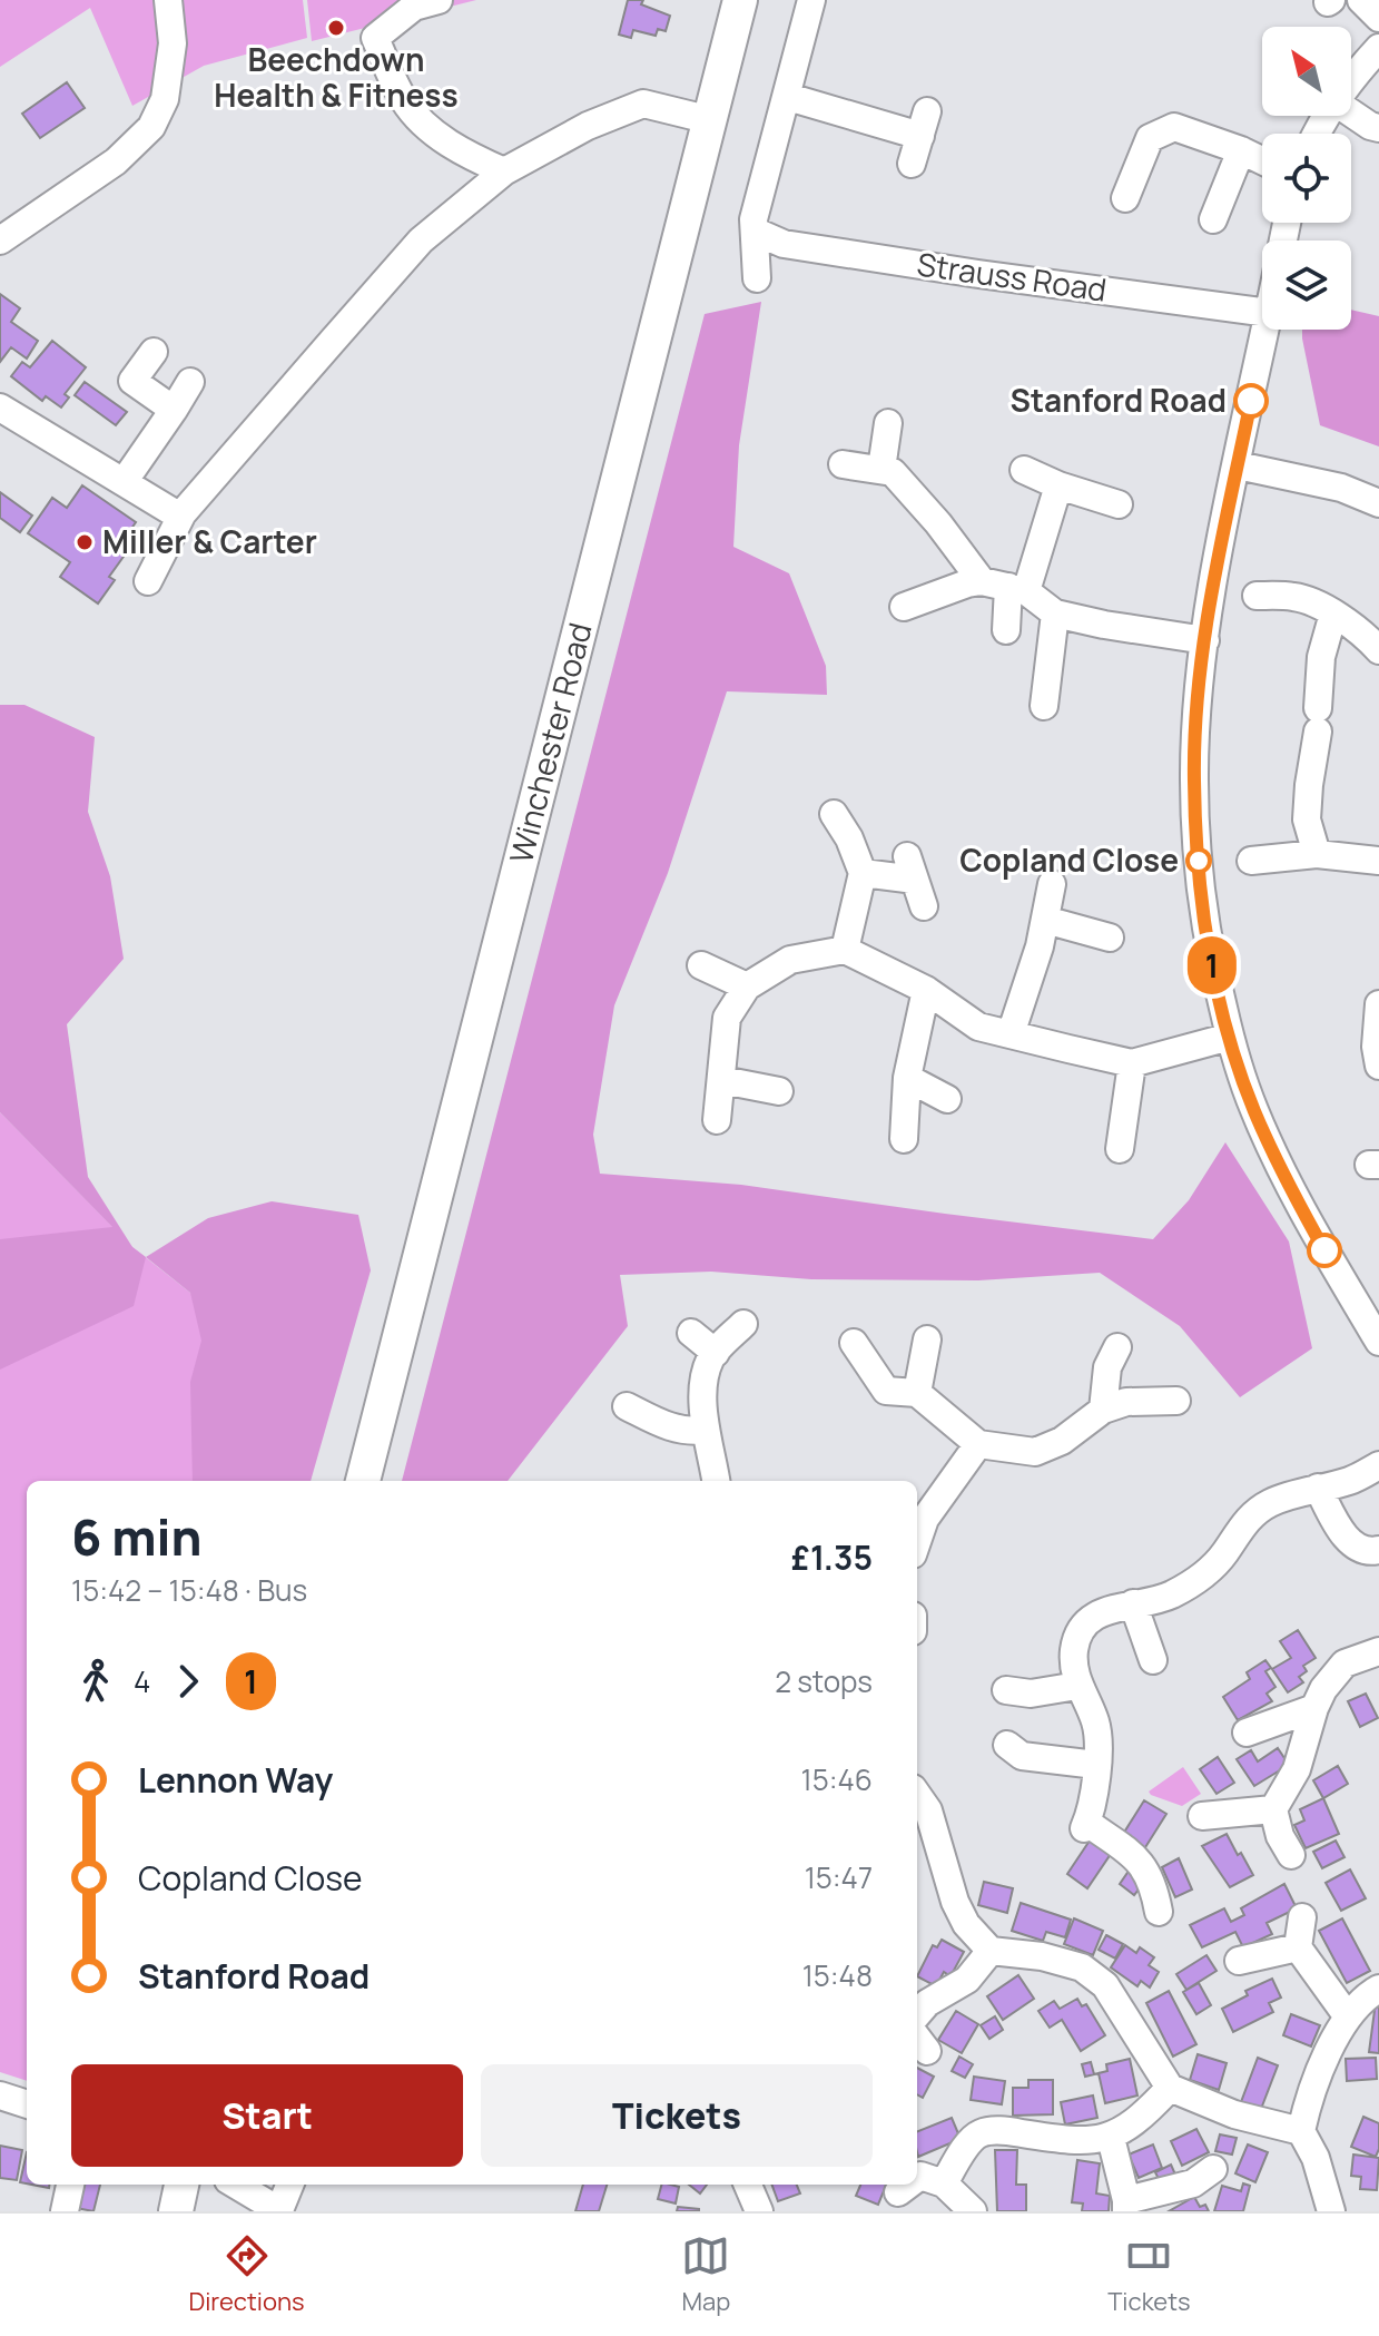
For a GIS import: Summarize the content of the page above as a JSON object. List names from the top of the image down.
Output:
{
  "streets": {
    "main road": ["Winchester Road"],
    "street": ["Strauss Road"]
  },
  "places": [
    "Beechdown Health & Fitness",
    "Stanford Road",
    "Miller & Carter",
    "Copland Close"
  ],
  "lines": ["bus line 1"],
  "north": "top left",
  "page": {
    "on_map": "1",
    "heading": ["6 min", "15:42 – 15:48 · Bus", "£1.35"],
    "legs": ["4", "1", "2 stops"],
    "list": [
      {
        "name": "Lennon Way",
        "value": "15:46"
      },
      {
        "name": "Copland Close",
        "value": "15:47"
      },
      {
        "name": "Stanford Road",
        "value": "15:48"
      }
    ],
    "buttons": ["Start", "Tickets"],
    "tabs": ["Directions", "Map", "Tickets"]
  }
}
